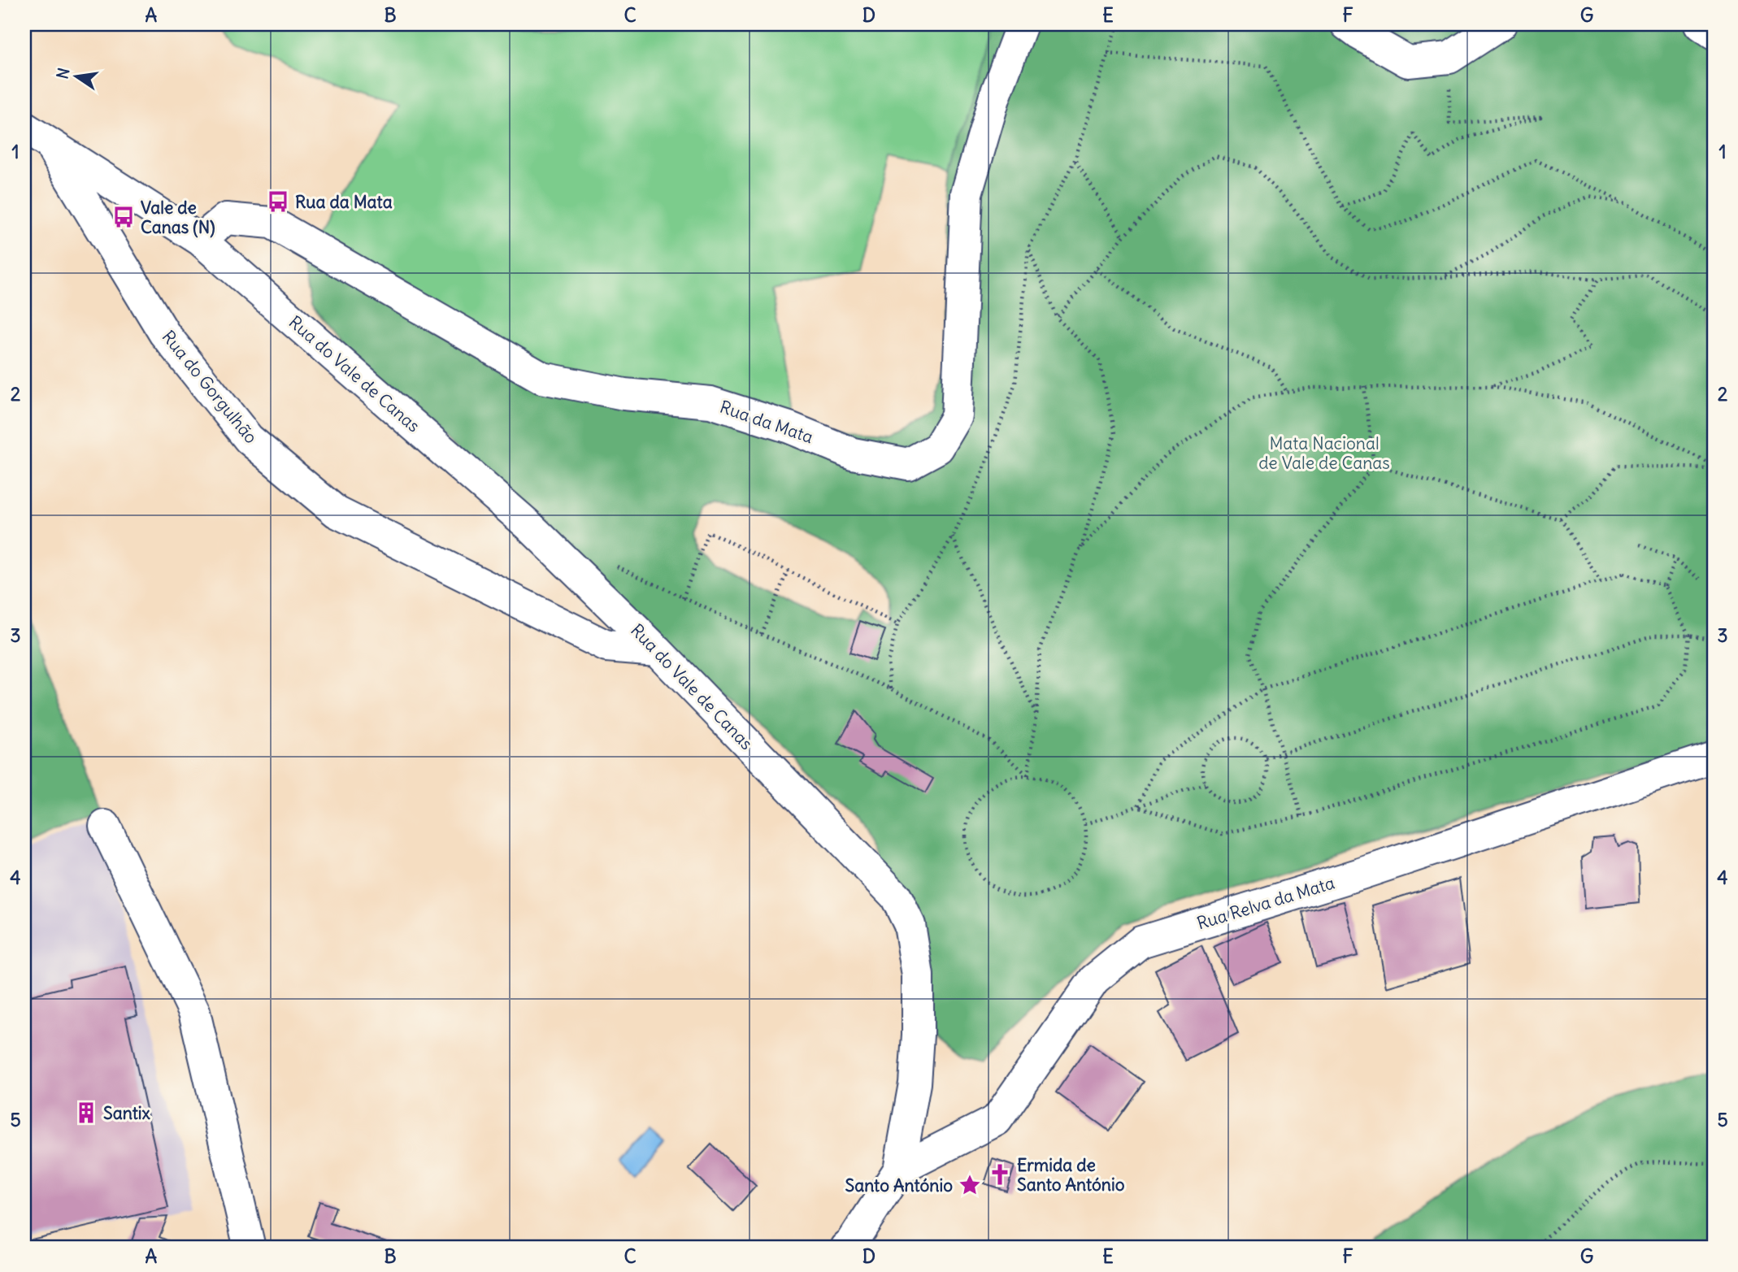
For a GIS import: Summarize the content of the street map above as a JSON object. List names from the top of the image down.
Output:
{
  "streets": {
    "street": [
      "Rua do Vale de Canas",
      "Rua do Gorgulhão",
      "Rua da Mata",
      "Rua Relva da Mata"
    ]
  },
  "crossings": [
    ["Rua do Vale de Canas", "Rua do Gorgulhão"],
    ["Rua do Vale de Canas", "Rua da Mata"],
    ["Rua do Vale de Canas", "Rua Relva da Mata"]
  ],
  "parks": ["Mata Nacional de Vale de Canas"],
  "places": {
    "bus stop": ["Rua da Mata", "Vale de Canas (N)"],
    "building": ["Santix"],
    "church": ["Ermida de Santo António"],
    "place": ["Santo António"]
  },
  "north": "left",
  "grid": {
    "columns": [
      "A",
      "B",
      "C",
      "D",
      "E",
      "F",
      "G"
    ],
    "rows": [
      "1",
      "2",
      "3",
      "4",
      "5"
    ]
  }
}
